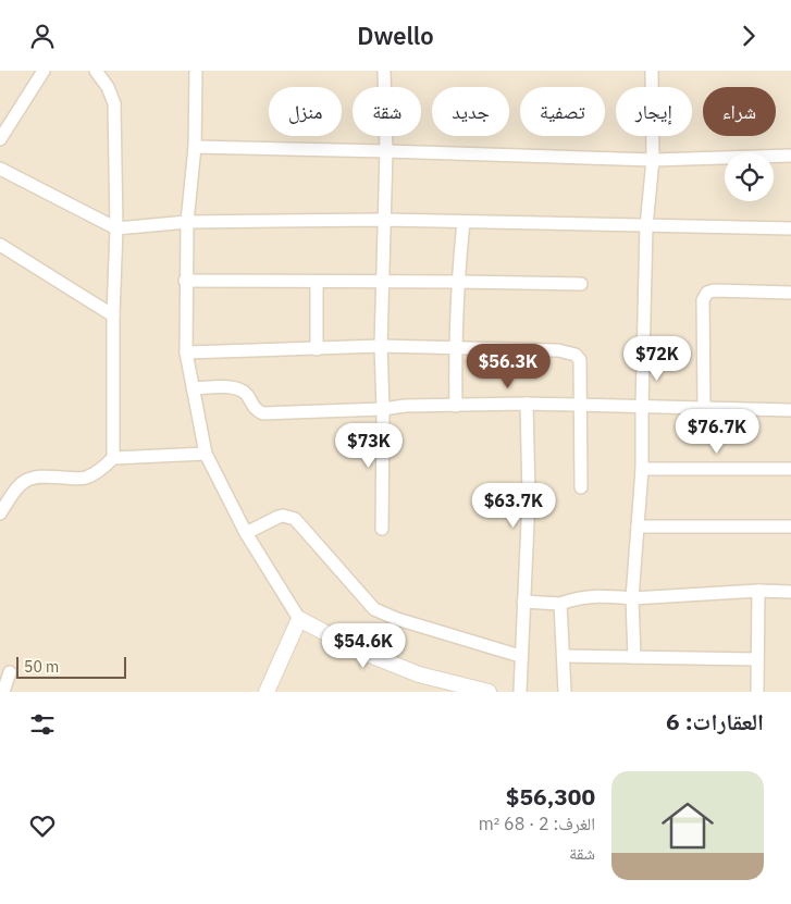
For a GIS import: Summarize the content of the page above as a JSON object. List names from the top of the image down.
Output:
{
  "scale_bar": "50 m",
  "page": {
    "header": "Dwello",
    "chip": [
      "شراء",
      "إيجار",
      "تصفية",
      "جديد",
      "شقة",
      "منزل"
    ],
    "price": [
      "$72K",
      "$56.3K",
      "$76.7K",
      "$73K",
      "$63.7K",
      "$54.6K"
    ],
    "scale": "50 m",
    "heading": "العقارات: 6",
    "list": [
      {
        "name": "$56,300",
        "note": "الغرف: 2 · 68 m² · شقة"
      }
    ]
  }
}
